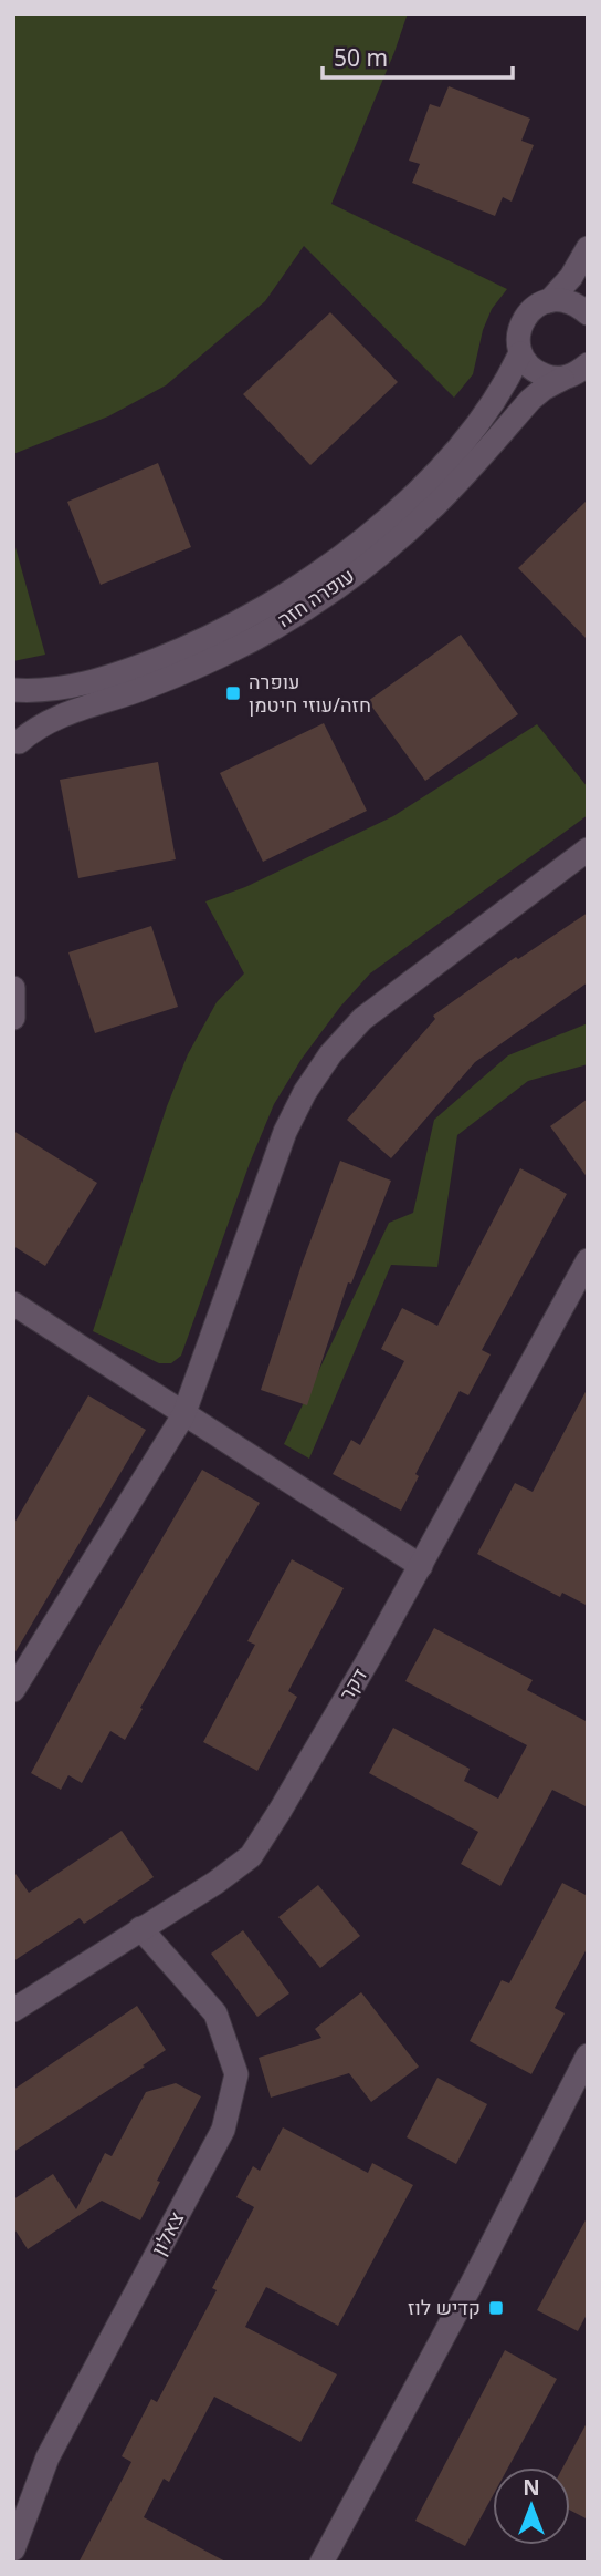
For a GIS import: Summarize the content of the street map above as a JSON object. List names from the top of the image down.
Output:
{
  "streets": {
    "street": ["עופרה חזה", "דקר", "צאלון"]
  },
  "crossings": [
    ["דקר", "צאלון"]
  ],
  "places": {
    "transit": ["עופרה חזה/עוזי חיטמן", "קדיש לוז"]
  },
  "scale_bar": "50 m",
  "north": "top"
}
